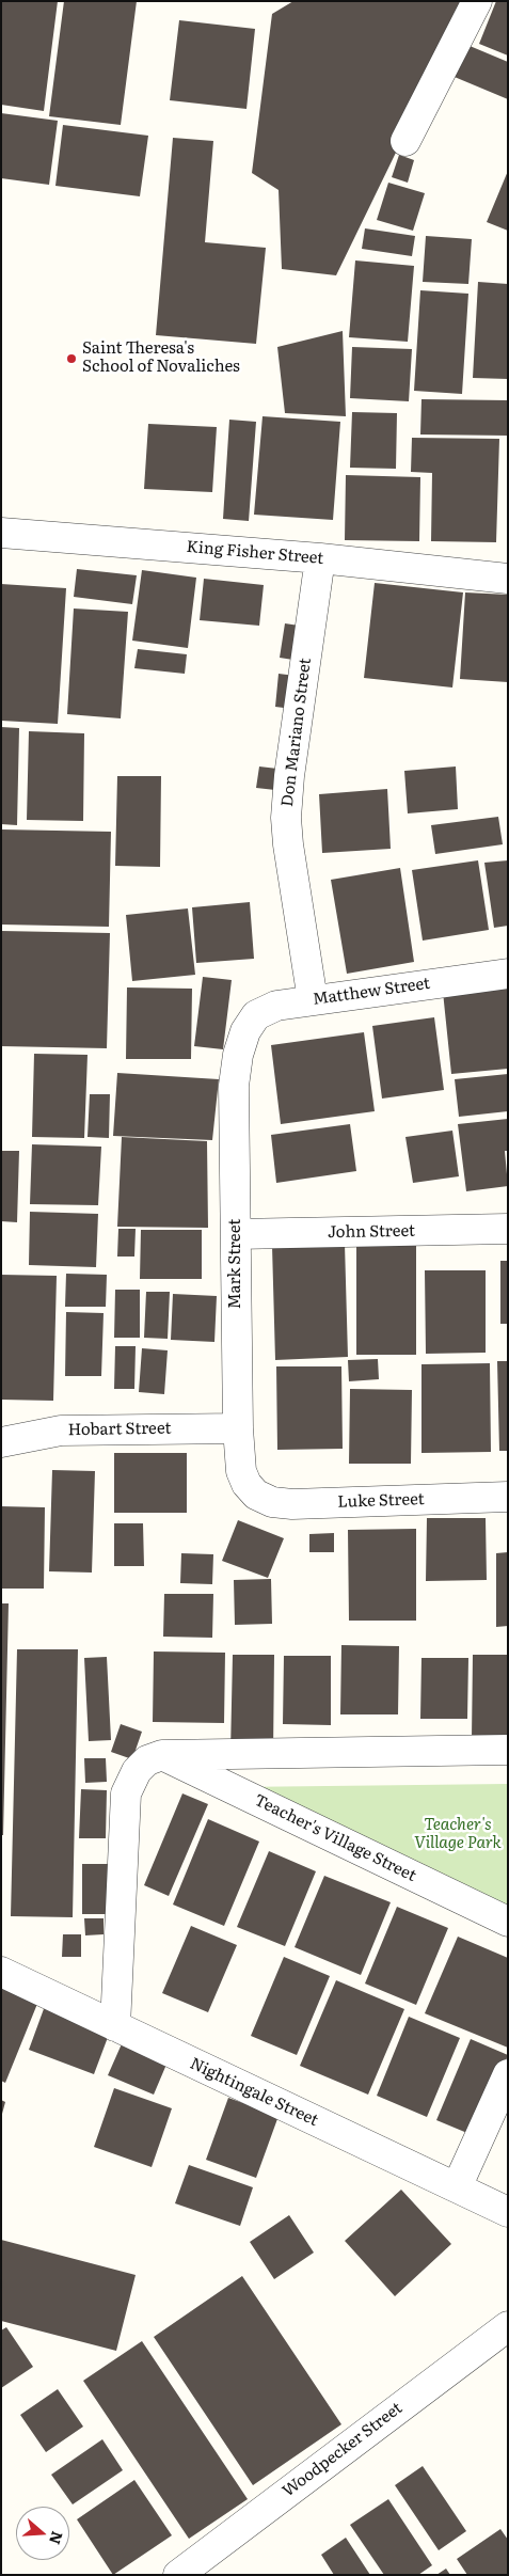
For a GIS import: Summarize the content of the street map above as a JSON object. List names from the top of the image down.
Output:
{
  "streets": {
    "street": [
      "King Fisher Street",
      "Don Mariano Street",
      "Matthew Street",
      "John Street",
      "Mark Street",
      "Hobart Street",
      "Luke Street",
      "Teacher's Village Street",
      "Nightingale Street",
      "Woodpecker Street"
    ]
  },
  "crossings": [
    ["King Fisher Street", "Don Mariano Street"],
    ["Don Mariano Street", "Matthew Street"],
    ["Matthew Street", "Mark Street"],
    ["John Street", "Mark Street"],
    ["Mark Street", "Hobart Street"],
    ["Mark Street", "Luke Street"]
  ],
  "parks": ["Teacher's Village Park"],
  "places": ["Saint Theresa's School of Novaliches"],
  "north": "right"
}
